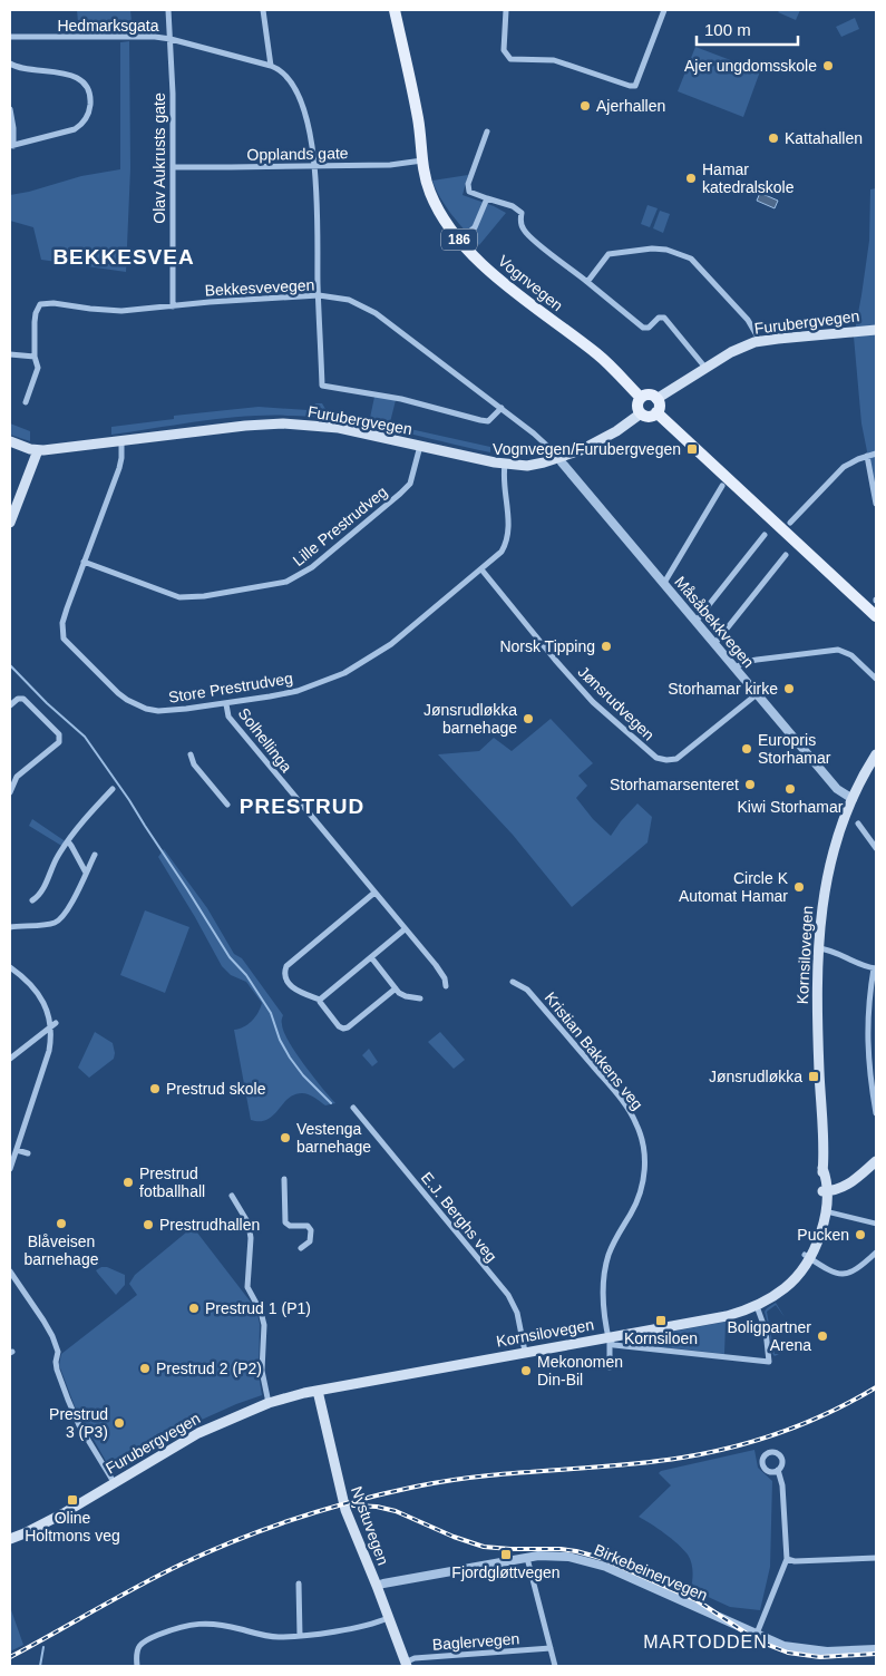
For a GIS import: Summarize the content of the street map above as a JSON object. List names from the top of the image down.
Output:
{
  "streets": {
    "main road": [
      "186",
      "Vognvegen",
      "Furubergvegen",
      "Kornsilovegen",
      "Nystuvegen"
    ],
    "street": [
      "Hedmarksgata",
      "Opplands gate",
      "Olav Aukrusts gate",
      "Bekkesvevegen",
      "Lille Prestrudveg",
      "Måsåbekkvegen",
      "Store Prestrudveg",
      "Jønsrudvegen",
      "Solhellinga",
      "Kristian Bakkens veg",
      "E.J. Berghs veg",
      "Birkebeinervegen",
      "Baglervegen"
    ]
  },
  "crossings": [
    ["Hedmarksgata", "Olav Aukrusts gate"],
    ["Opplands gate", "Olav Aukrusts gate"],
    ["Opplands gate", "Vognvegen"],
    ["Olav Aukrusts gate", "Bekkesvevegen"],
    ["Vognvegen", "Furubergvegen"],
    ["Bekkesvevegen", "Furubergvegen"],
    ["Bekkesvevegen", "Måsåbekkvegen"],
    ["Furubergvegen", "Lille Prestrudveg"],
    ["Furubergvegen", "Måsåbekkvegen"],
    ["Furubergvegen", "Store Prestrudveg"],
    ["Furubergvegen", "Kornsilovegen"],
    ["Furubergvegen", "Nystuvegen"],
    ["Lille Prestrudveg", "Store Prestrudveg"],
    ["Måsåbekkvegen", "Jønsrudvegen"],
    ["Måsåbekkvegen", "Kornsilovegen"],
    ["Store Prestrudveg", "Jønsrudvegen"],
    ["Store Prestrudveg", "Solhellinga"],
    ["Kornsilovegen", "Kristian Bakkens veg"],
    ["Kornsilovegen", "E.J. Berghs veg"],
    ["Kornsilovegen", "Nystuvegen"],
    ["Nystuvegen", "Birkebeinervegen"],
    ["Nystuvegen", "Baglervegen"]
  ],
  "districts": ["BEKKESVEA", "PRESTRUD", "MARTODDEN"],
  "places": {
    "other": [
      "Ajer ungdomsskole",
      "Ajerhallen",
      "Kattahallen",
      "Hamar katedralskole",
      "Norsk Tipping",
      "Storhamar kirke",
      "Jønsrudløkka barnehage",
      "Europris Storhamar",
      "Storhamarsenteret",
      "Kiwi Storhamar",
      "Circle K Automat Hamar",
      "Prestrud skole",
      "Vestenga barnehage",
      "Prestrud fotballhall",
      "Blåveisen barnehage",
      "Prestrudhallen",
      "Pucken",
      "Prestrud 1 (P1)",
      "Boligpartner Arena",
      "Prestrud 2 (P2)",
      "Mekonomen Din-Bil",
      "Prestrud 3 (P3)"
    ],
    "transit": [
      "Vognvegen/Furubergvegen",
      "Jønsrudløkka",
      "Kornsiloen",
      "Oline Holtmons veg",
      "Fjordgløttvegen"
    ]
  },
  "scale_bar": "100 m"
}
